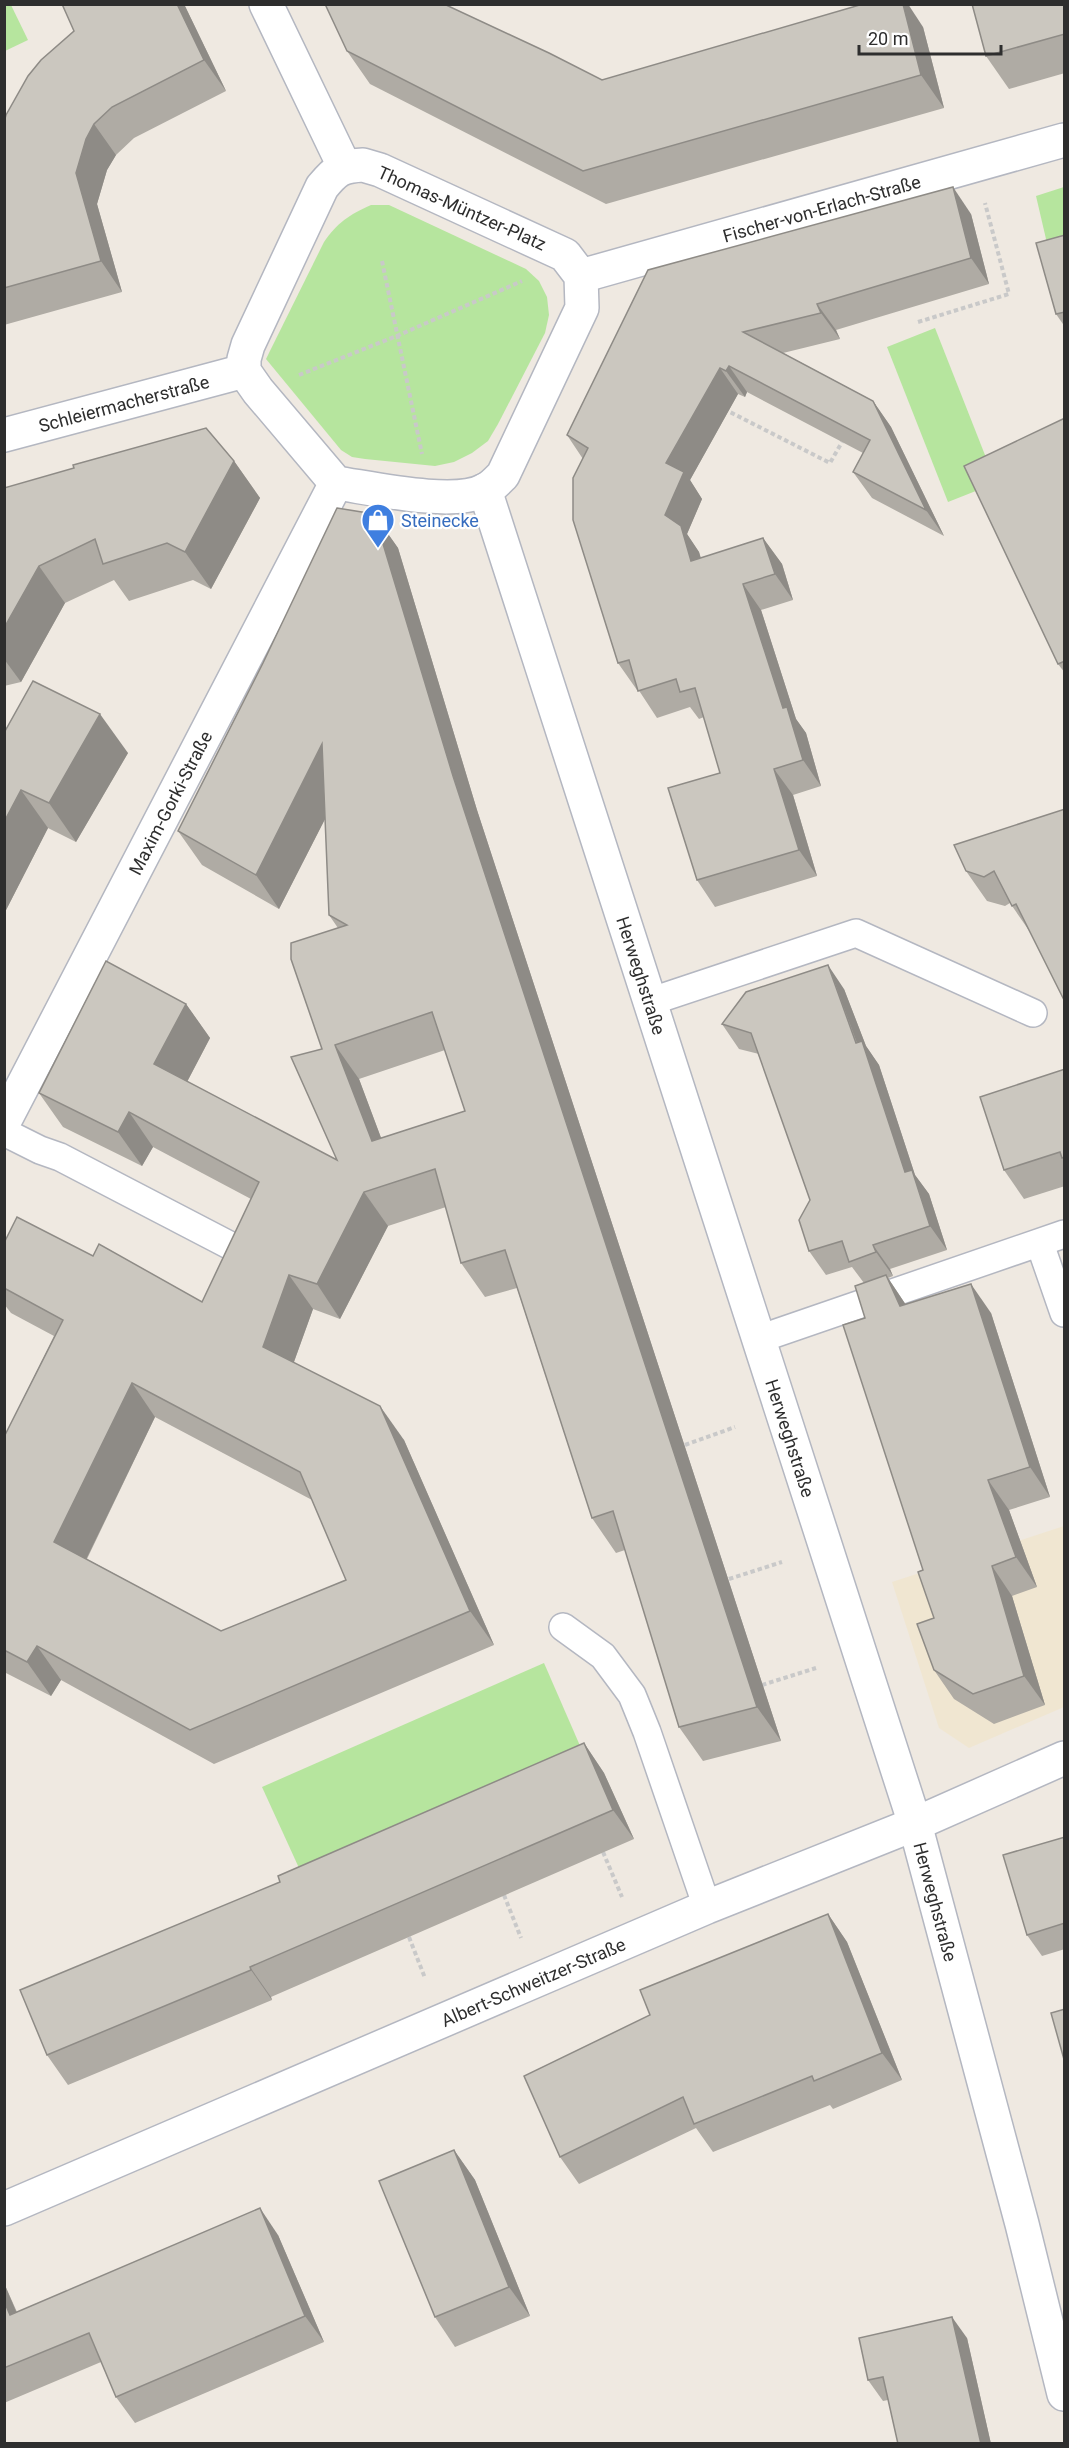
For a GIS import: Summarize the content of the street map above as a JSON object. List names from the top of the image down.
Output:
{
  "streets": {
    "street": [
      "Thomas-Müntzer-Platz",
      "Fischer-von-Erlach-Straße",
      "Schleiermacherstraße",
      "Maxim-Gorki-Straße",
      "Herweghstraße",
      "Albert-Schweitzer-Straße"
    ]
  },
  "crossings": [
    ["Thomas-Müntzer-Platz", "Fischer-von-Erlach-Straße"],
    ["Herweghstraße", "Albert-Schweitzer-Straße"]
  ],
  "places": {
    "shop": ["Steinecke"]
  },
  "scale_bar": "20 m"
}
